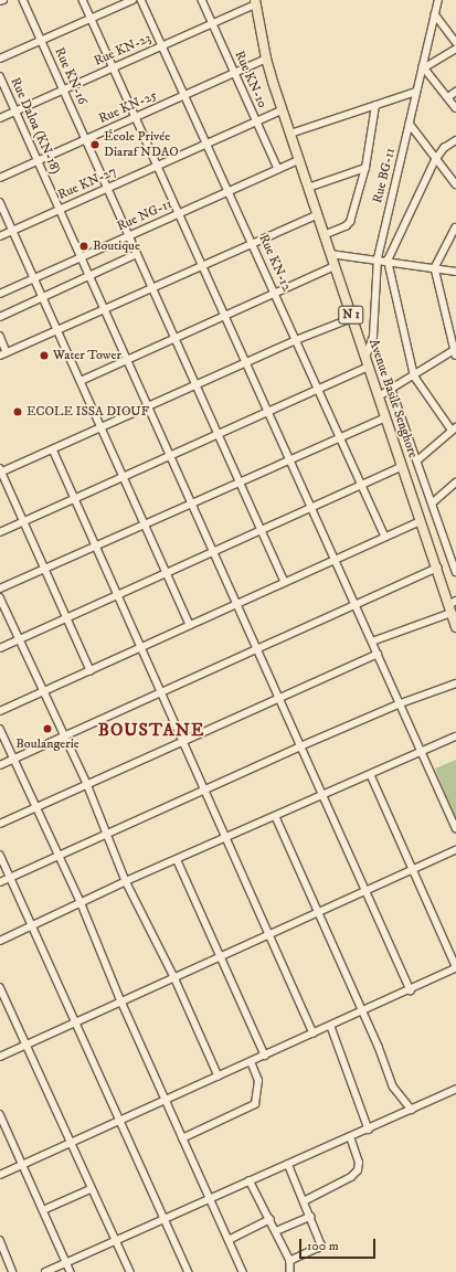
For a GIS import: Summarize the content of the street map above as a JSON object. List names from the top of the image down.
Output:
{
  "streets": {
    "highway": ["N 1", "Avenue Basile Senghore"],
    "street": [
      "Rue KN-23",
      "Rue KN-16",
      "Rue KN-10",
      "Rue KN-25",
      "Rue Daloa (KN-18)",
      "Rue BG-11",
      "Rue KN-27",
      "Rue NG-11",
      "Rue KN-12"
    ]
  },
  "crossings": [
    ["Rue KN-23", "Rue KN-16"],
    ["Rue KN-23", "Rue KN-10"],
    ["Rue KN-23", "Rue Daloa (KN-18)"],
    ["Rue KN-23", "Rue KN-12"],
    ["Rue KN-23", "Avenue Basile Senghore"],
    ["Rue KN-16", "Rue KN-25"],
    ["Rue KN-16", "Rue KN-27"],
    ["Rue KN-16", "Rue NG-11"],
    ["Rue KN-10", "Rue KN-25"],
    ["Rue KN-10", "Rue KN-27"],
    ["Rue KN-10", "Rue NG-11"],
    ["Rue KN-25", "Rue Daloa (KN-18)"],
    ["Rue KN-25", "Rue KN-12"],
    ["Rue KN-25", "Avenue Basile Senghore"],
    ["Rue Daloa (KN-18)", "Rue KN-27"],
    ["Rue Daloa (KN-18)", "Rue NG-11"],
    ["Rue BG-11", "Avenue Basile Senghore"],
    ["Rue KN-27", "Rue KN-12"],
    ["Rue KN-27", "Avenue Basile Senghore"],
    ["Rue NG-11", "Rue KN-12"],
    ["Rue NG-11", "Avenue Basile Senghore"]
  ],
  "districts": ["BOUSTANE"],
  "places": [
    "École Privée Diaraf NDAO",
    "Boutique",
    "Water Tower",
    "ECOLE ISSA DIOUF",
    "Boulangerie"
  ],
  "scale_bar": "100 m"
}
